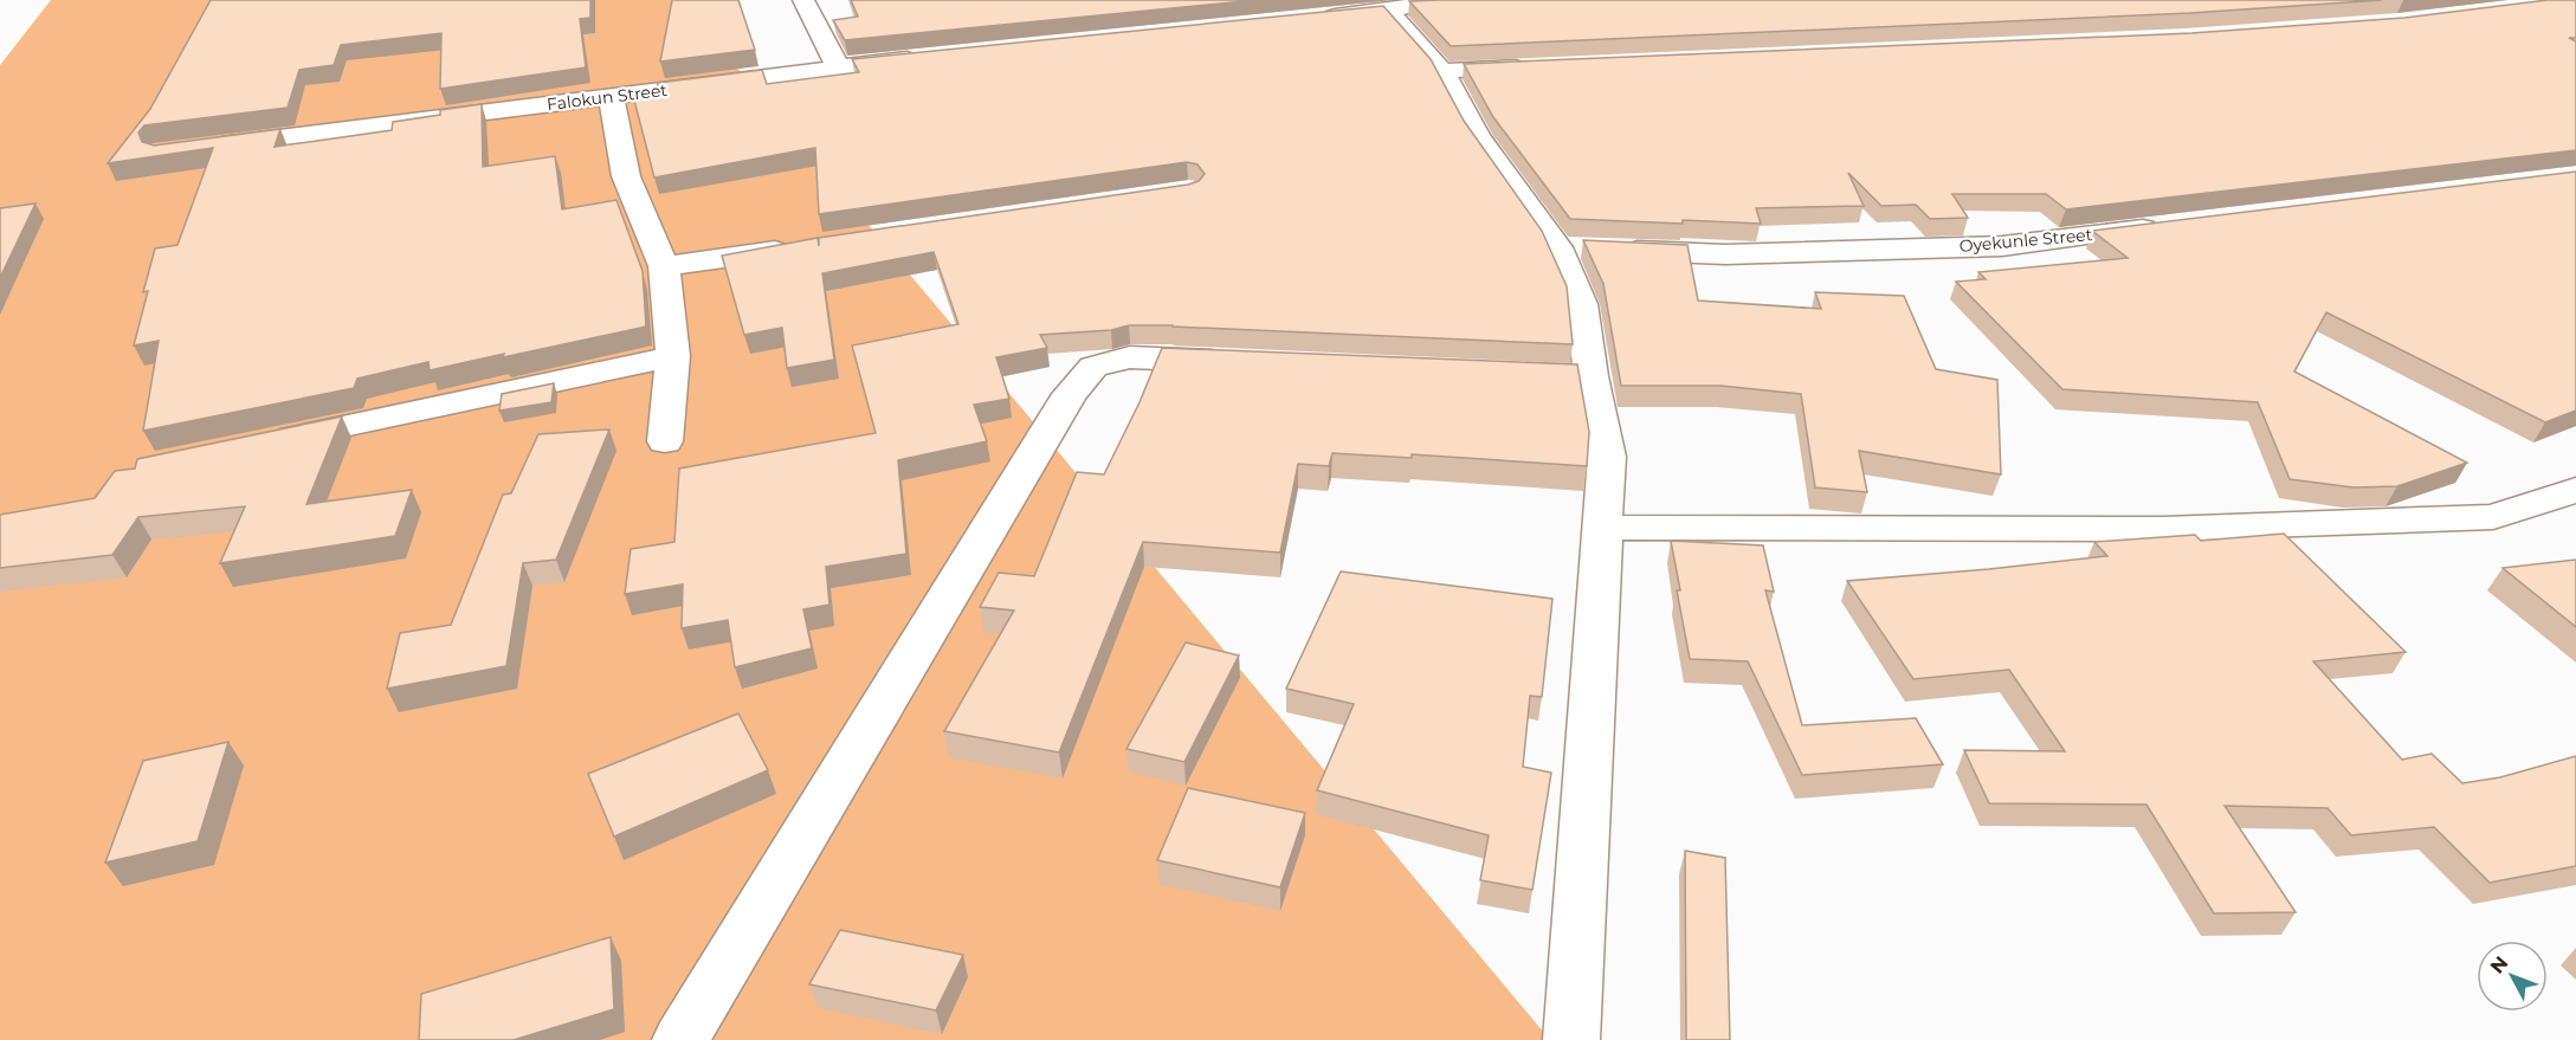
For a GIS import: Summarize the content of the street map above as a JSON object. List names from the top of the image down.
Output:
{
  "streets": {
    "street": ["Falokun Street", "Oyekunle Street"]
  },
  "north": "top left"
}
